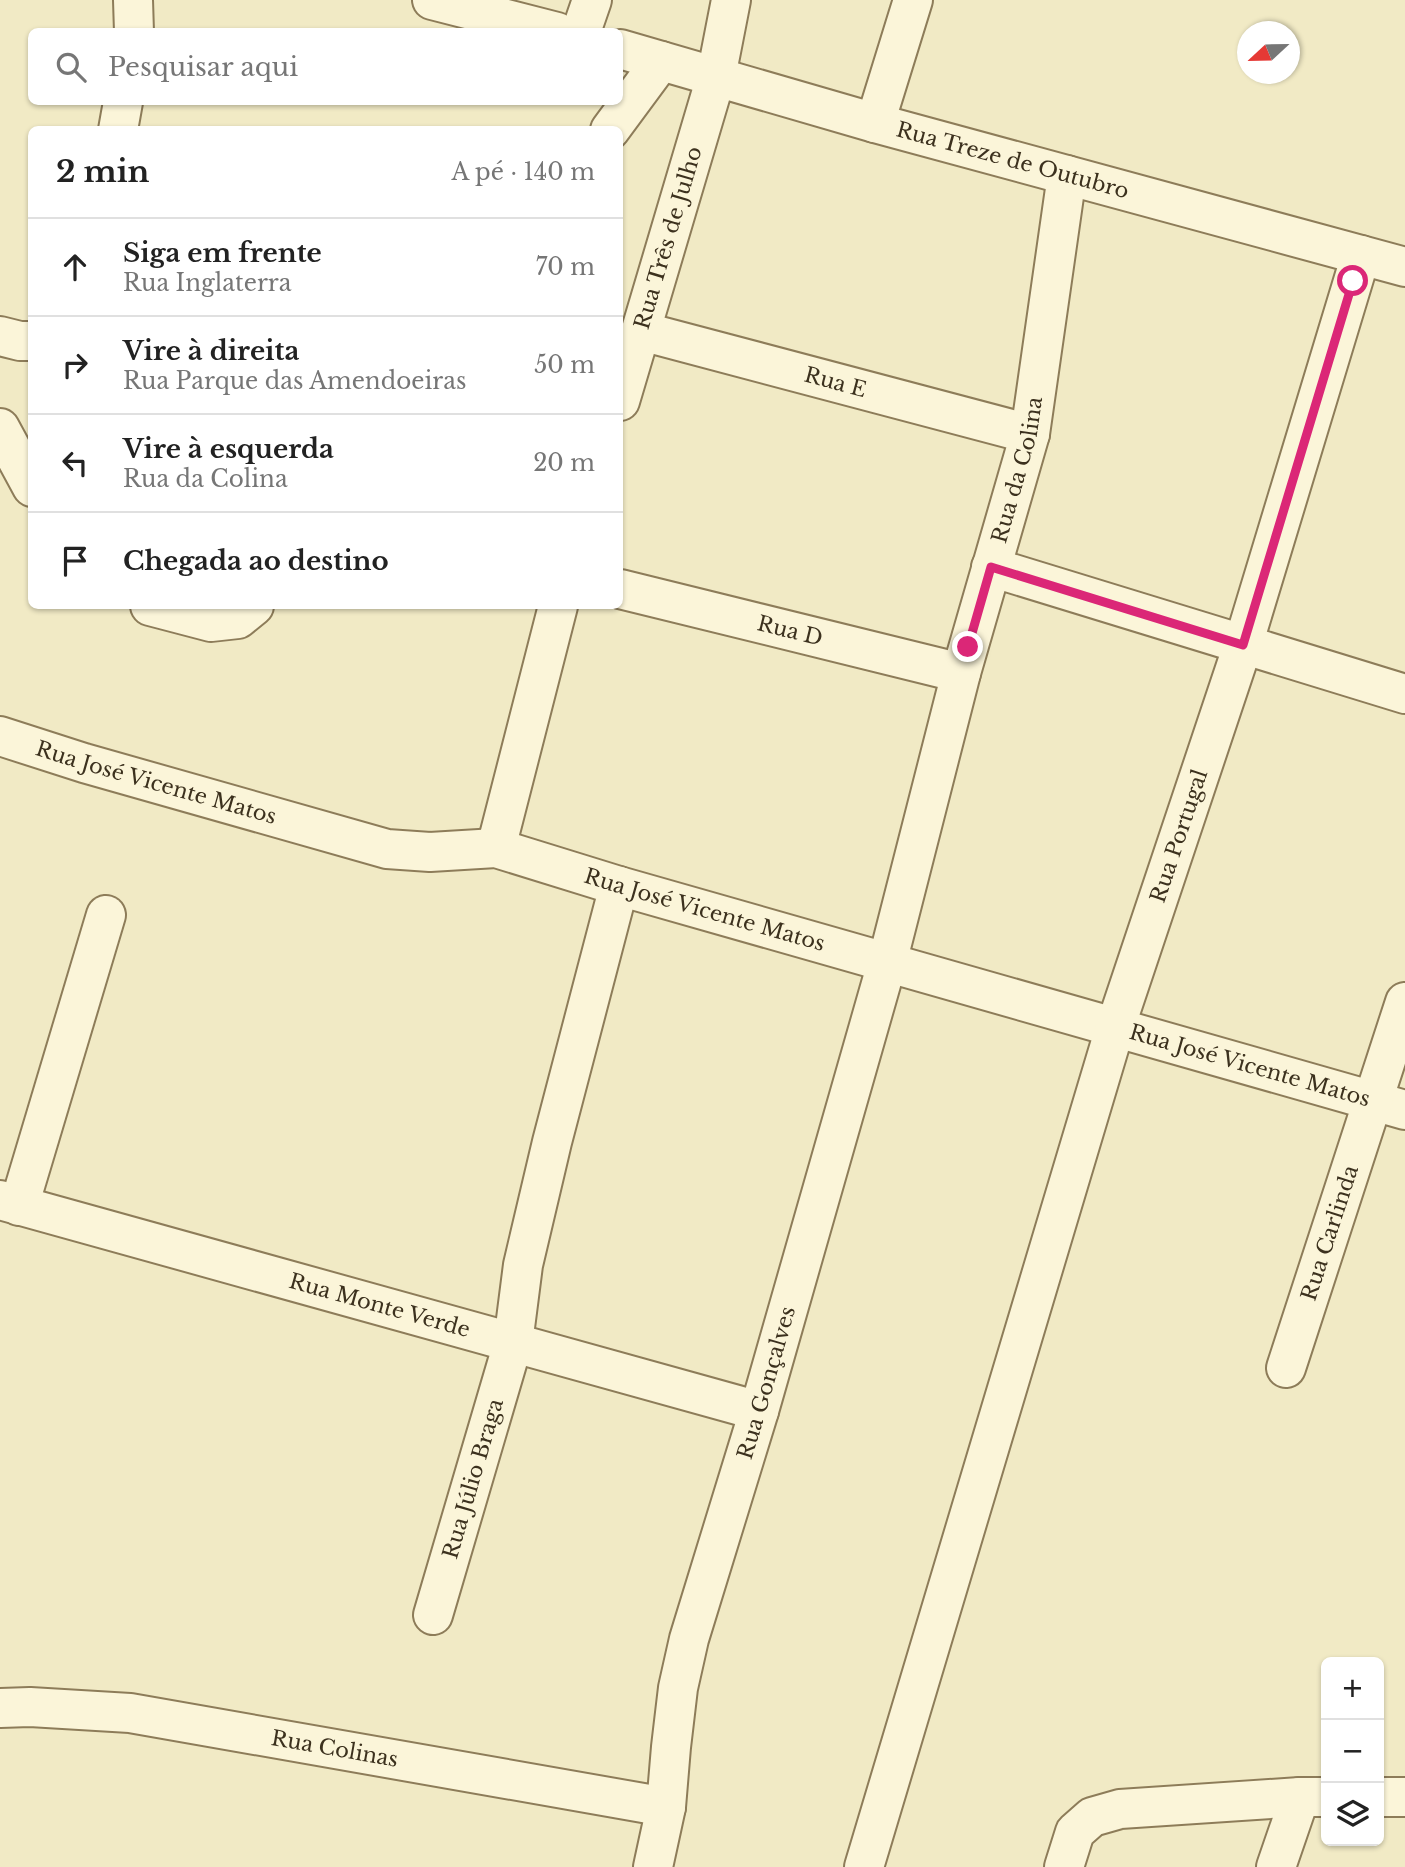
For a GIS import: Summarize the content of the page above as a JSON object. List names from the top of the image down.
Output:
{
  "streets": {
    "street": [
      "Rua Treze de Outubro",
      "Rua Três de Julho",
      "Rua E",
      "Rua da Colina",
      "Rua D",
      "Rua José Vicente Matos",
      "Rua Portugal",
      "Rua Carlinda",
      "Rua Monte Verde",
      "Rua Gonçalves",
      "Rua Júlio Braga",
      "Rua Colinas"
    ]
  },
  "crossings": [
    ["Rua Treze de Outubro", "Rua Três de Julho"],
    ["Rua Treze de Outubro", "Rua da Colina"],
    ["Rua Treze de Outubro", "Rua Portugal"],
    ["Rua Três de Julho", "Rua E"],
    ["Rua E", "Rua da Colina"],
    ["Rua da Colina", "Rua D"],
    ["Rua da Colina", "Rua José Vicente Matos"],
    ["Rua da Colina", "Rua Gonçalves"],
    ["Rua José Vicente Matos", "Rua Portugal"],
    ["Rua José Vicente Matos", "Rua Carlinda"],
    ["Rua José Vicente Matos", "Rua Gonçalves"],
    ["Rua José Vicente Matos", "Rua Júlio Braga"],
    ["Rua Monte Verde", "Rua Gonçalves"],
    ["Rua Monte Verde", "Rua Júlio Braga"],
    ["Rua Gonçalves", "Rua Colinas"]
  ],
  "north": "left",
  "page": {
    "search": "Pesquisar aqui",
    "heading": ["2 min", "A pé · 140 m"],
    "list": [
      ["Siga em frente", "Rua Inglaterra", "70 m"],
      ["Vire à direita", "Rua Parque das Amendoeiras", "50 m"],
      ["Vire à esquerda", "Rua da Colina", "20 m"],
      "Chegada ao destino"
    ],
    "map_buttons": ["+", "−"]
  }
}
